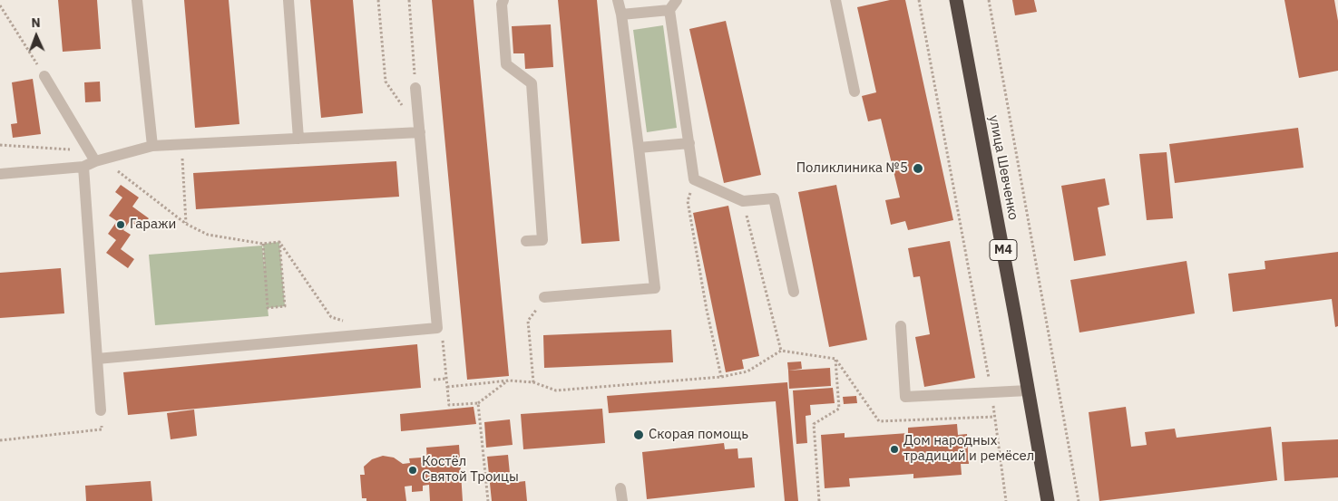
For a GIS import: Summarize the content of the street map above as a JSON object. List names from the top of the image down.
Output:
{
  "streets": {
    "highway": ["улица Шевченко", "M4"]
  },
  "places": [
    "Поликлиника №5",
    "Гаражи",
    "Скорая помощь",
    "Дом народных традиций и ремёсел",
    "Костёл Святой Троицы"
  ],
  "north": "top"
}
